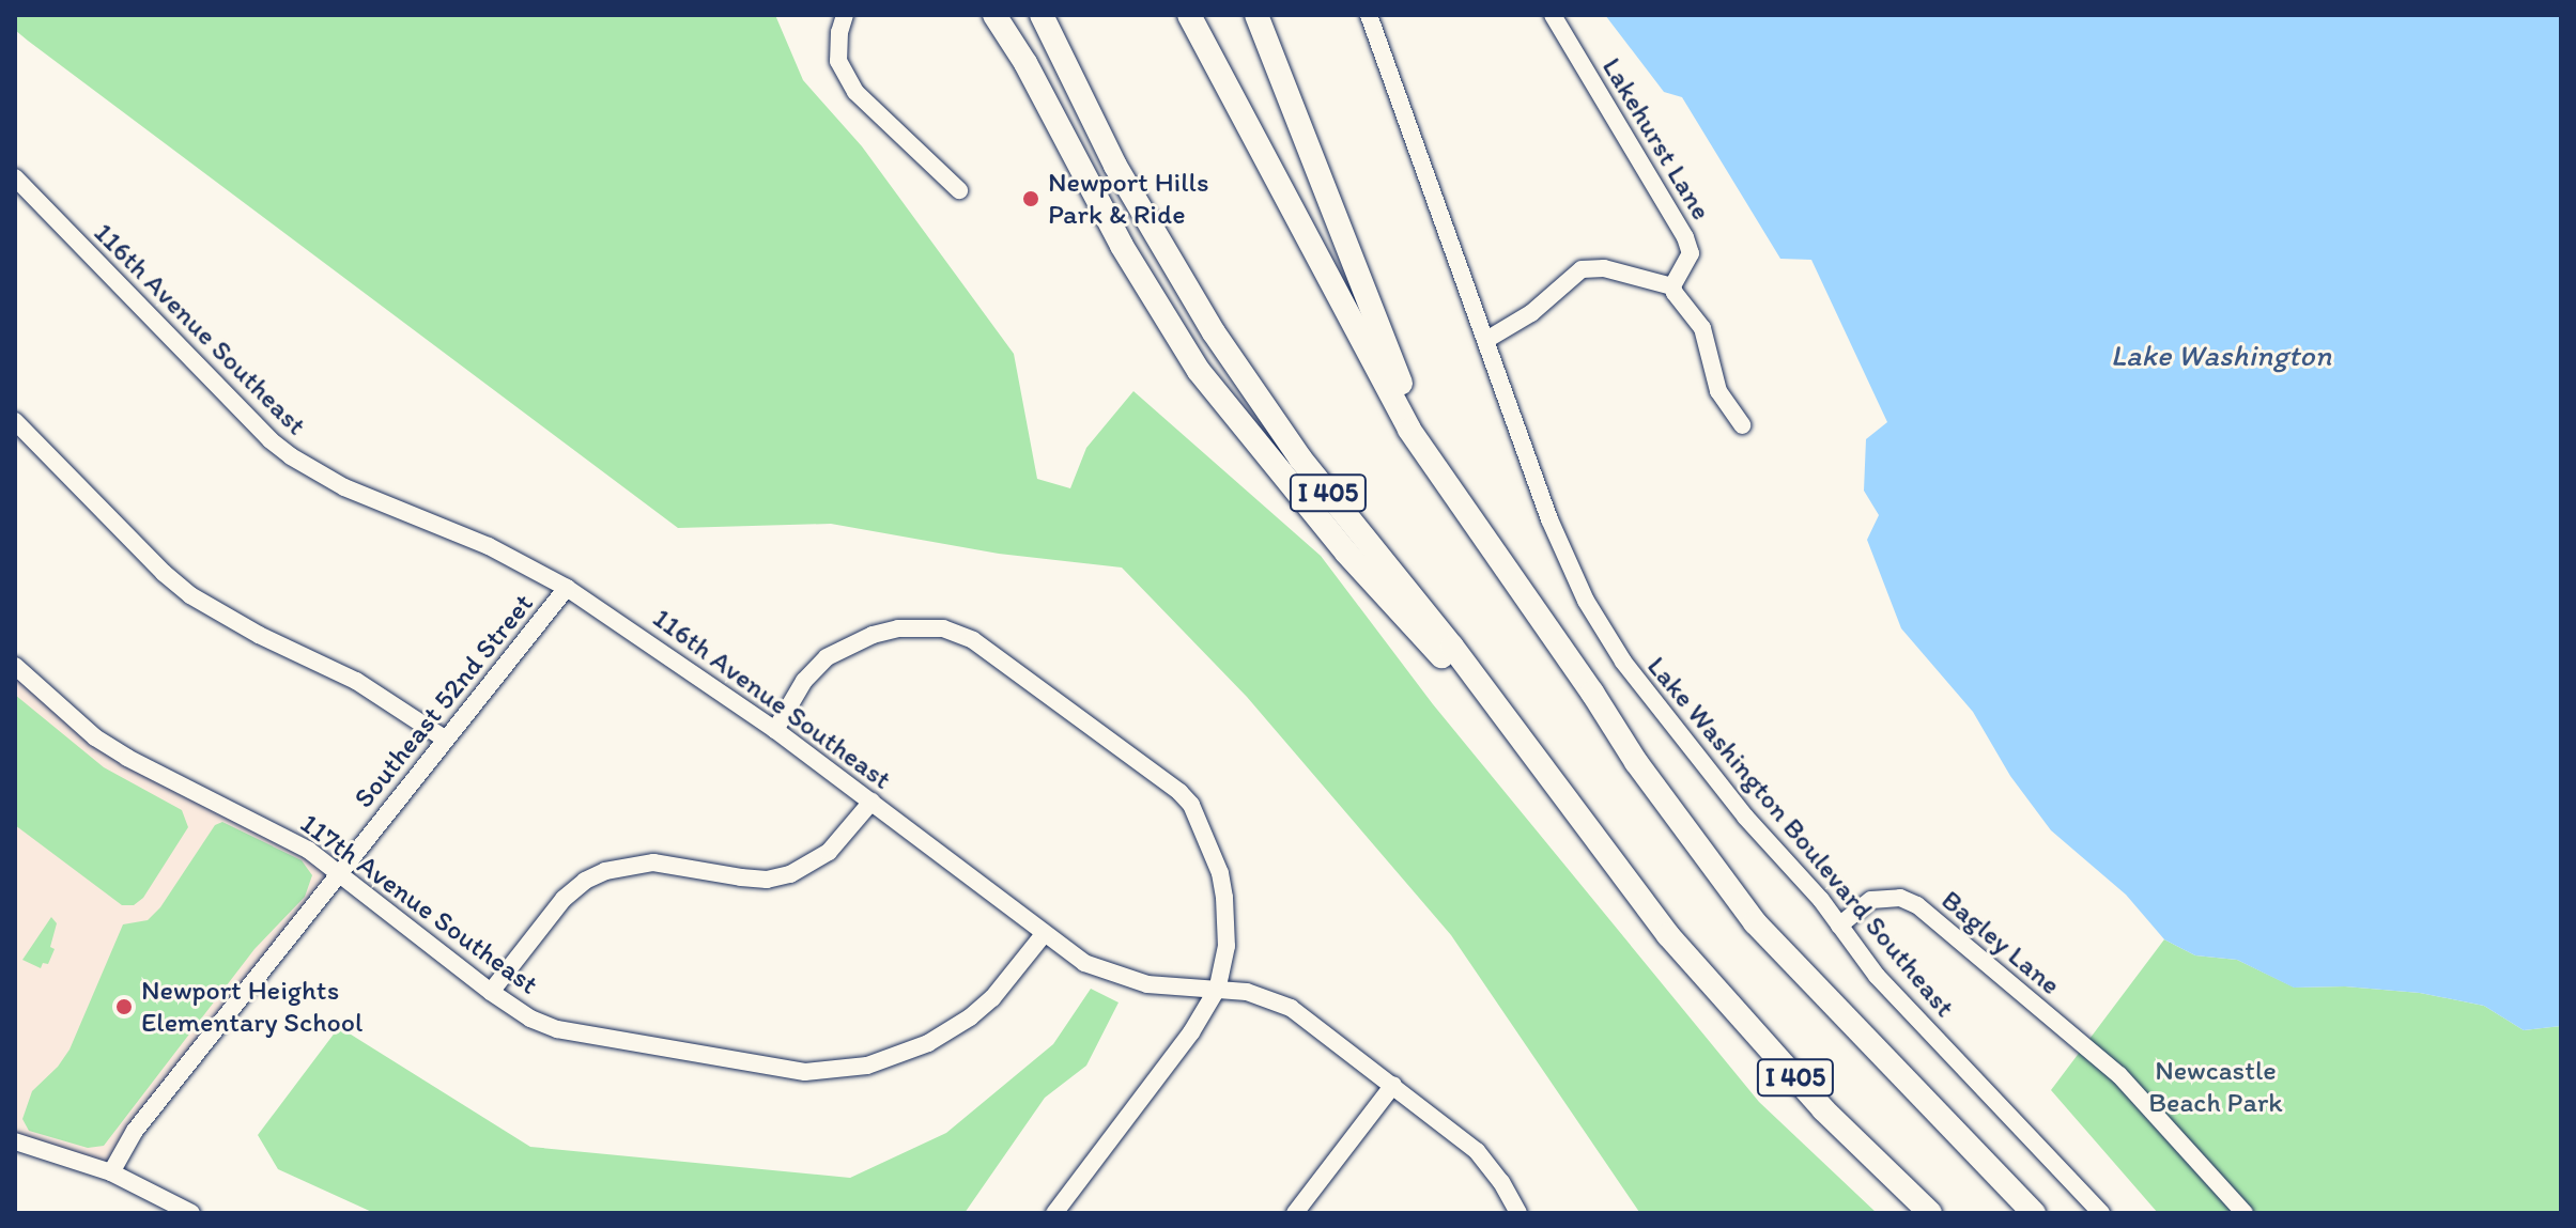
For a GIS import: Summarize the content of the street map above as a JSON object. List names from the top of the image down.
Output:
{
  "streets": {
    "highway": ["I 405"],
    "street": [
      "Lakehurst Lane",
      "116th Avenue Southeast",
      "Southeast 52nd Street",
      "Lake Washington Boulevard Southeast",
      "117th Avenue Southeast",
      "Bagley Lane"
    ]
  },
  "crossings": [
    ["116th Avenue Southeast", "Southeast 52nd Street"],
    ["116th Avenue Southeast", "117th Avenue Southeast"],
    ["Southeast 52nd Street", "117th Avenue Southeast"],
    ["Lake Washington Boulevard Southeast", "Bagley Lane"]
  ],
  "water": ["Lake Washington"],
  "parks": ["Newcastle Beach Park"],
  "places": ["Newport Hills Park & Ride", "Newport Heights Elementary School"]
}
